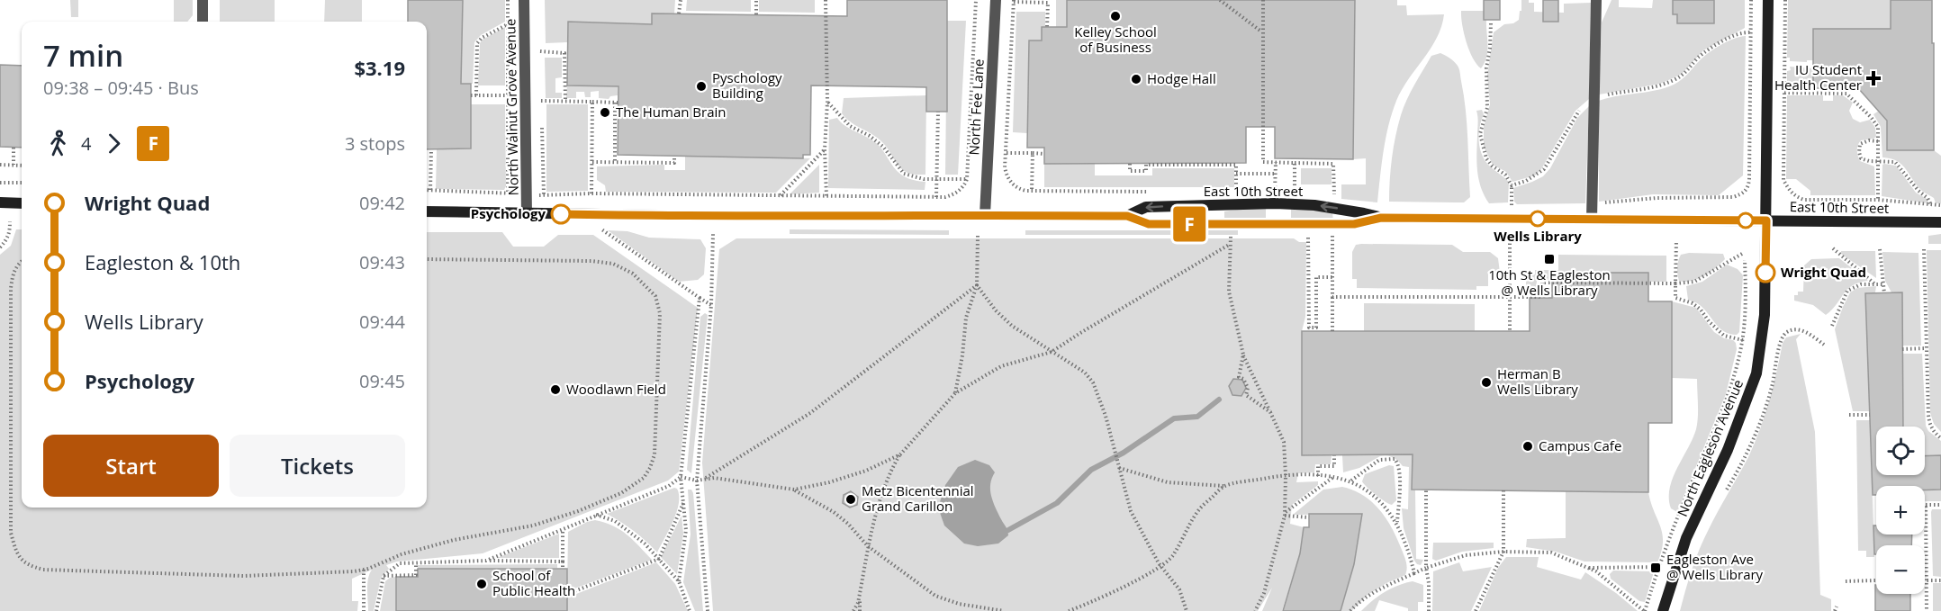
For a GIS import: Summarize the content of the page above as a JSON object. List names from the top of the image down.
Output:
{
  "streets": {
    "street": [
      "North Walnut Grove Avenue",
      "North Fee Lane",
      "East 10th Street",
      "North Eagleson Avenue"
    ]
  },
  "crossings": [
    ["North Walnut Grove Avenue", "East 10th Street"],
    ["North Fee Lane", "East 10th Street"],
    ["East 10th Street", "North Eagleson Avenue"]
  ],
  "places": {
    "other": [
      "Kelley School of Business",
      "Hodge Hall",
      "Pyschology Building",
      "The Human Brain",
      "Psychology",
      "Wells Library",
      "Wright Quad",
      "Herman B Wells Library",
      "Woodlawn Field",
      "Campus Cafe",
      "Metz Bicentennial Grand Carillon",
      "School of Public Health"
    ],
    "health": ["IU Student Health Center"],
    "transit": ["10th St & Eagleston @ Wells Library", "Eagleston Ave @ Wells Library"]
  },
  "lines": ["bus line F"],
  "page": {
    "on_map": "F",
    "heading": ["7 min", "09:38 – 09:45 · Bus", "$3.19"],
    "legs": ["4", "F", "3 stops"],
    "list": [
      {
        "name": "Wright Quad",
        "value": "09:42"
      },
      {
        "name": "Eagleston & 10th",
        "value": "09:43"
      },
      {
        "name": "Wells Library",
        "value": "09:44"
      },
      {
        "name": "Psychology",
        "value": "09:45"
      }
    ],
    "buttons": ["Start", "Tickets"],
    "map_buttons": ["+", "−"]
  }
}
